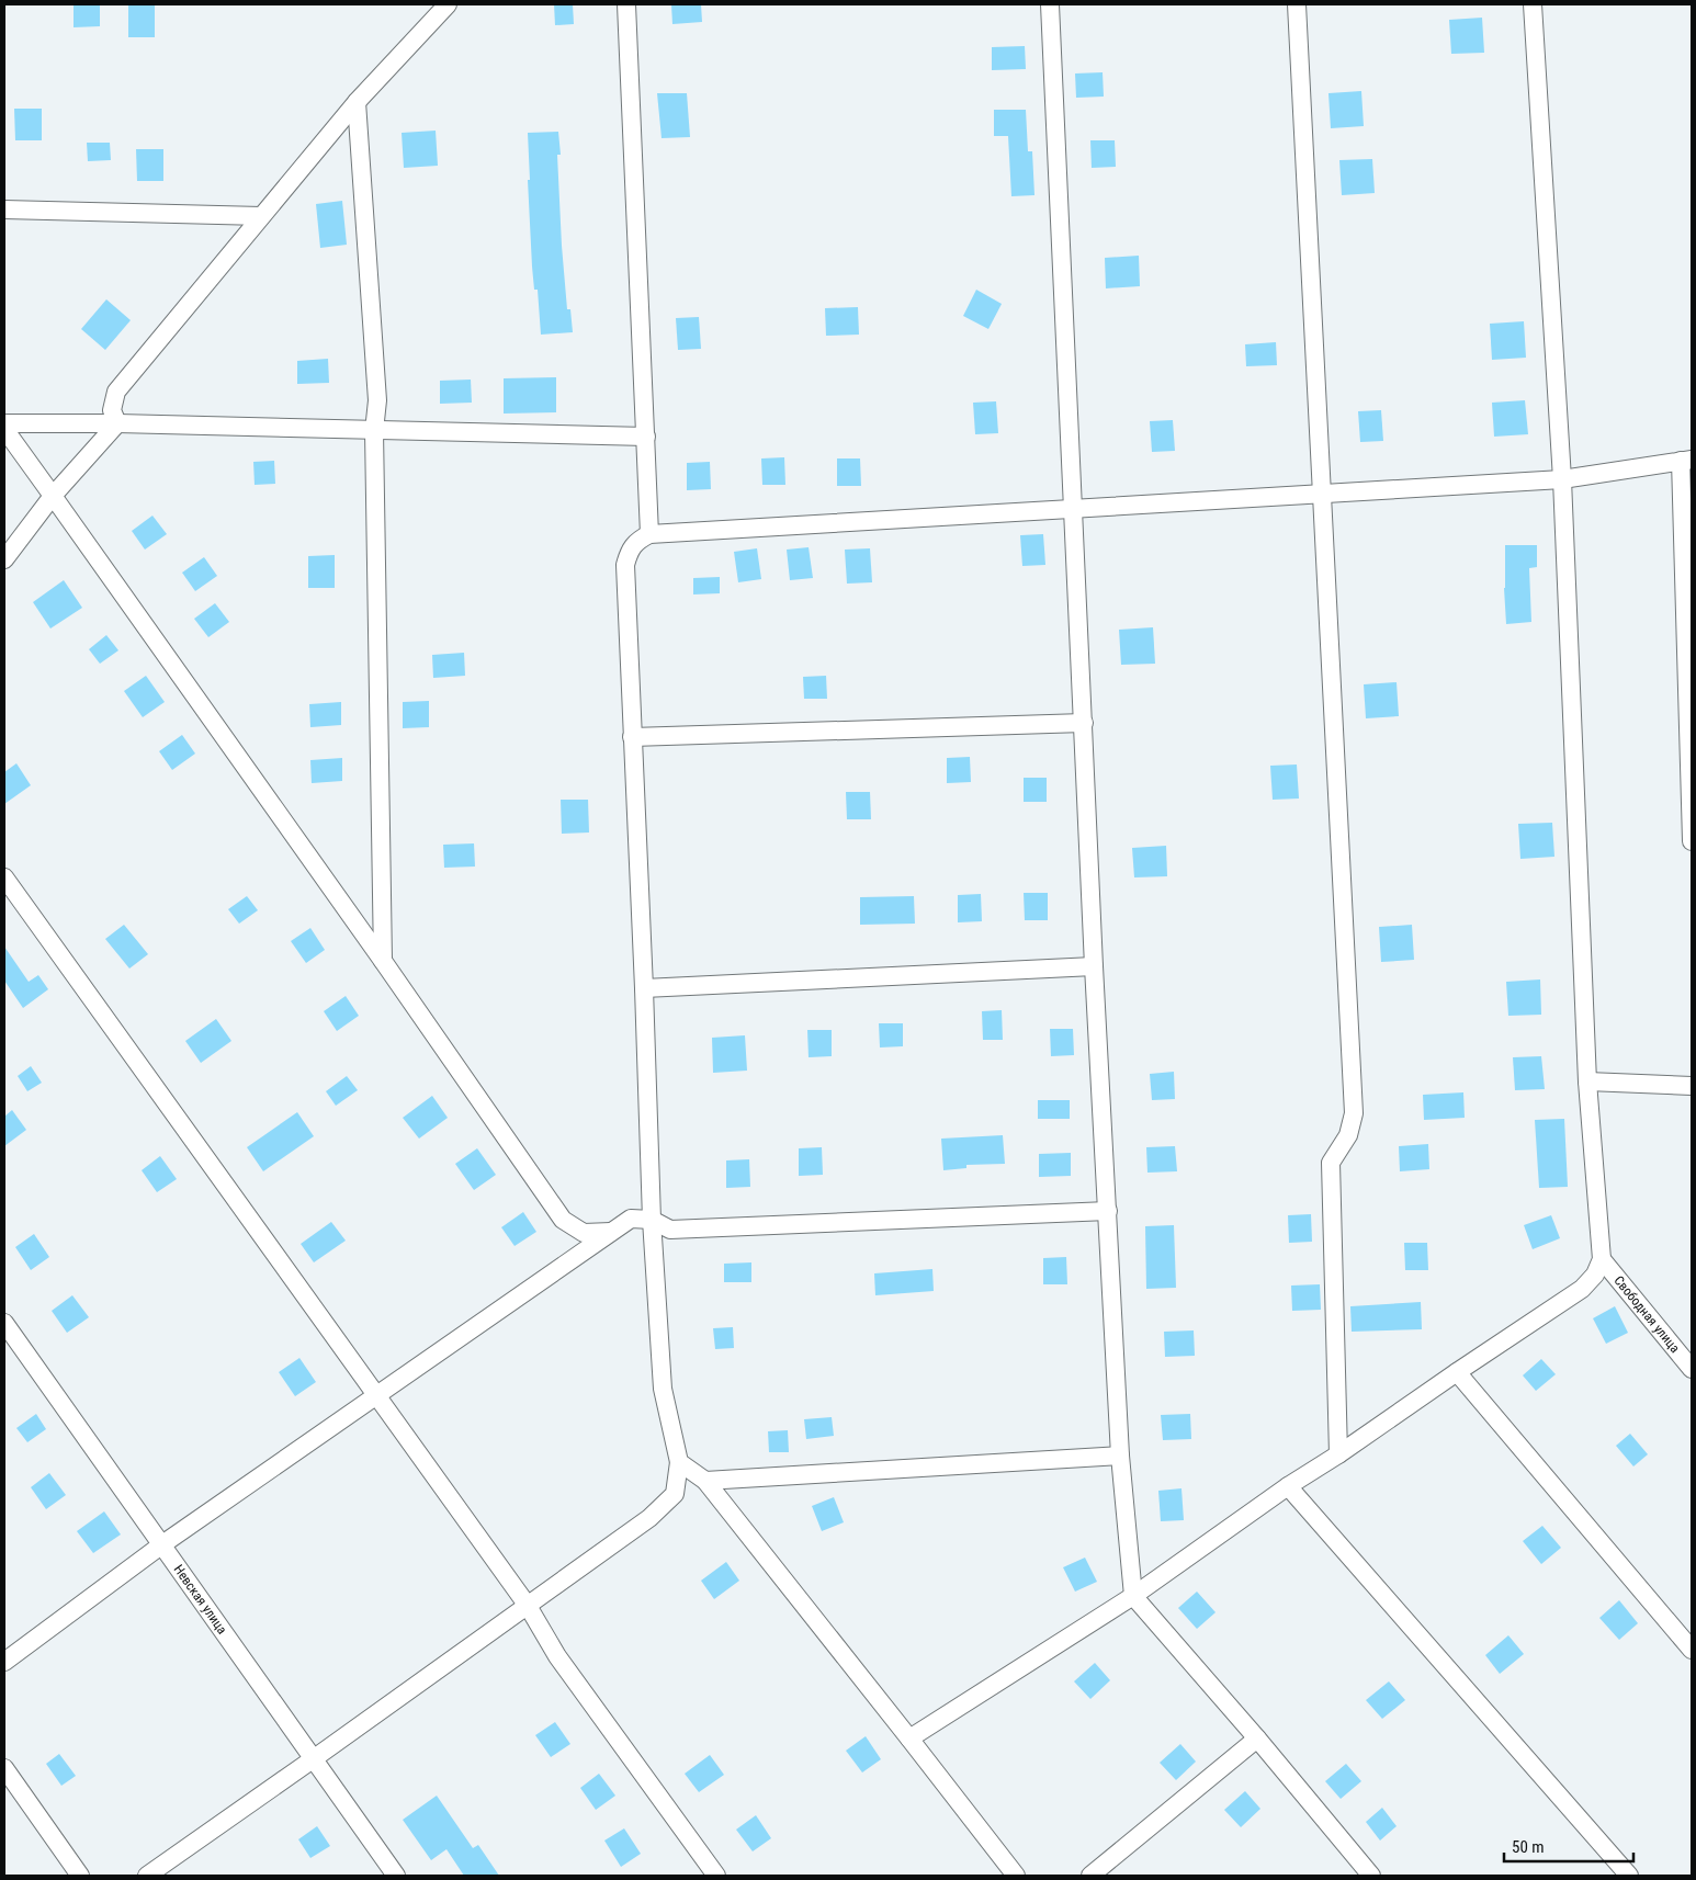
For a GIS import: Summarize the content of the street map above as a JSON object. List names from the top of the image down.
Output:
{
  "streets": {
    "street": ["Свободная улица", "Невская улица"]
  },
  "scale_bar": "50 m"
}
